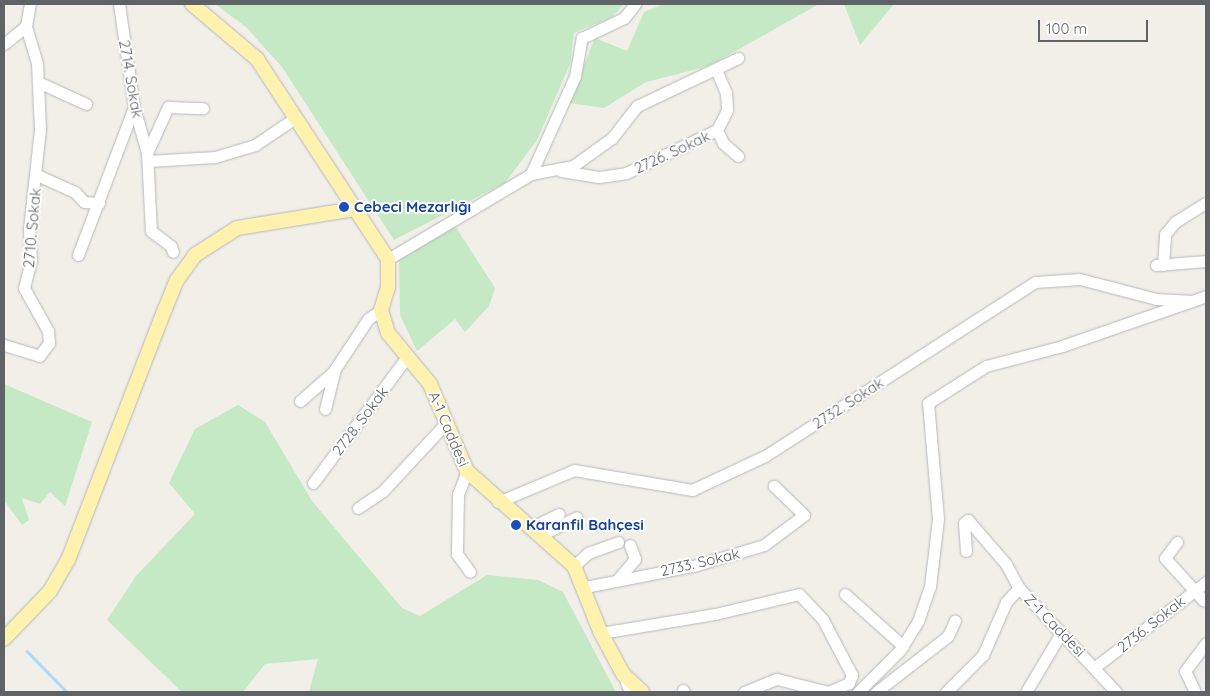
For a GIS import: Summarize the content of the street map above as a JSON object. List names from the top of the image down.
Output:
{
  "streets": {
    "main road": ["A-1 Caddesi"],
    "street": [
      "2714. Sokak",
      "2726. Sokak",
      "2710. Sokak",
      "2732. Sokak",
      "2728. Sokak",
      "2733. Sokak",
      "2736. Sokak",
      "Z-1 Caddesi"
    ]
  },
  "crossings": [
    ["2732. Sokak", "A-1 Caddesi"],
    ["2728. Sokak", "A-1 Caddesi"],
    ["A-1 Caddesi", "2733. Sokak"],
    ["2736. Sokak", "Z-1 Caddesi"]
  ],
  "places": ["Cebeci Mezarlığı", "Karanfil Bahçesi"],
  "scale_bar": "100 m"
}
